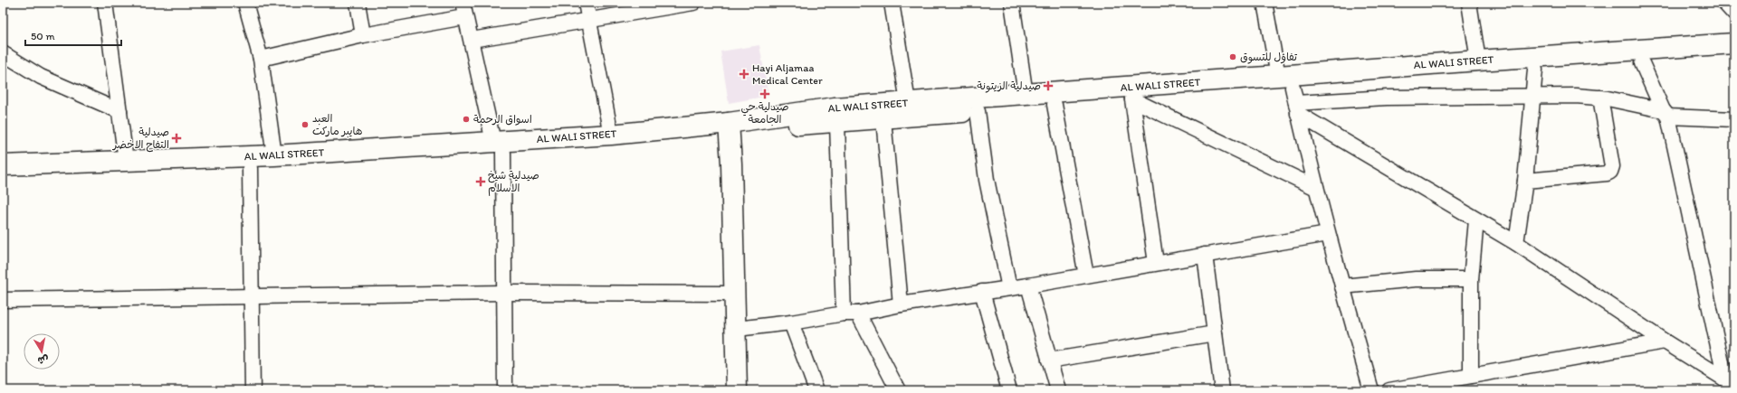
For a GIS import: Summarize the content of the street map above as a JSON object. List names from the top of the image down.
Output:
{
  "streets": {
    "street": ["AL WALI STREET"]
  },
  "places": {
    "other": ["تفاؤل للتسوق", "اسواق الرحمة", "العبد هايبر ماركت"],
    "health": [
      "Hayi Aljamaa Medical Center",
      "صيدلية الزيتونة",
      "صيدلية حي الجامعة",
      "صيدلية التفاح الاخضر",
      "صيدلية شيخ الاسلام"
    ]
  },
  "scale_bar": "50 m",
  "north": "bottom"
}
